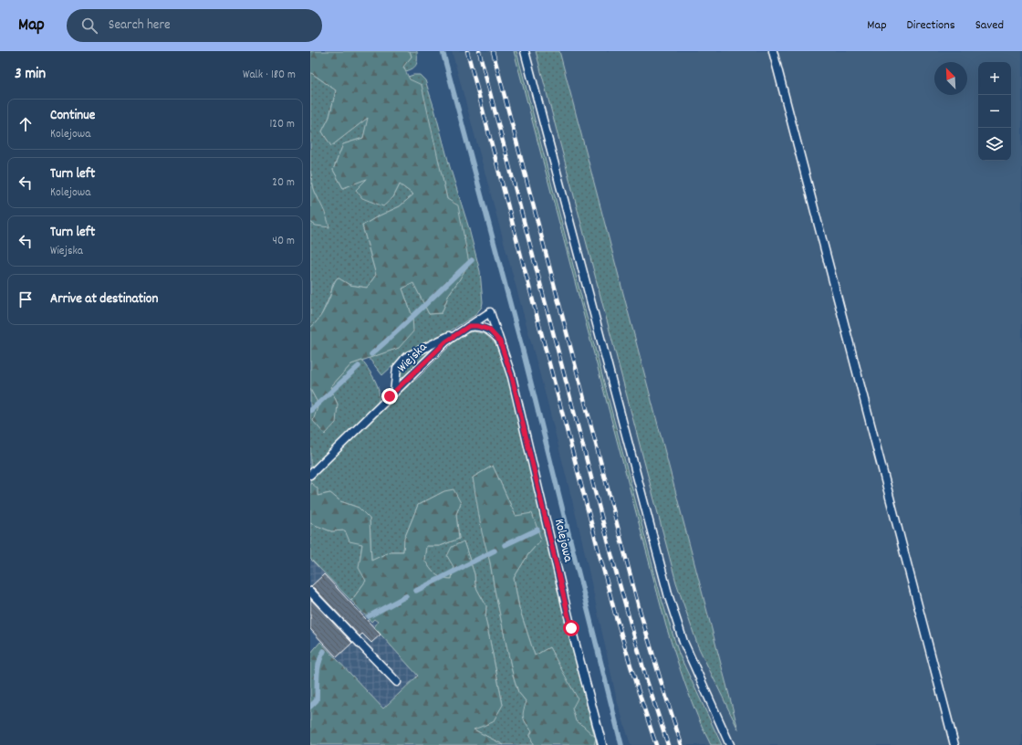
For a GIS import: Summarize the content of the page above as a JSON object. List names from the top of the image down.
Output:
{
  "streets": {
    "lane": ["Wiejska", "Kolejowa"]
  },
  "crossings": [
    ["Wiejska", "Kolejowa"]
  ],
  "north": "top left",
  "page": {
    "header": "Map",
    "search": "Search here",
    "nav": ["Map", "Directions", "Saved"],
    "heading": ["3 min", "Walk · 180 m"],
    "map_buttons": ["+", "−"],
    "list": [
      ["Continue", "Kolejowa", "120 m"],
      ["Turn left", "Kolejowa", "20 m"],
      ["Turn left", "Wiejska", "40 m"],
      "Arrive at destination"
    ]
  }
}
